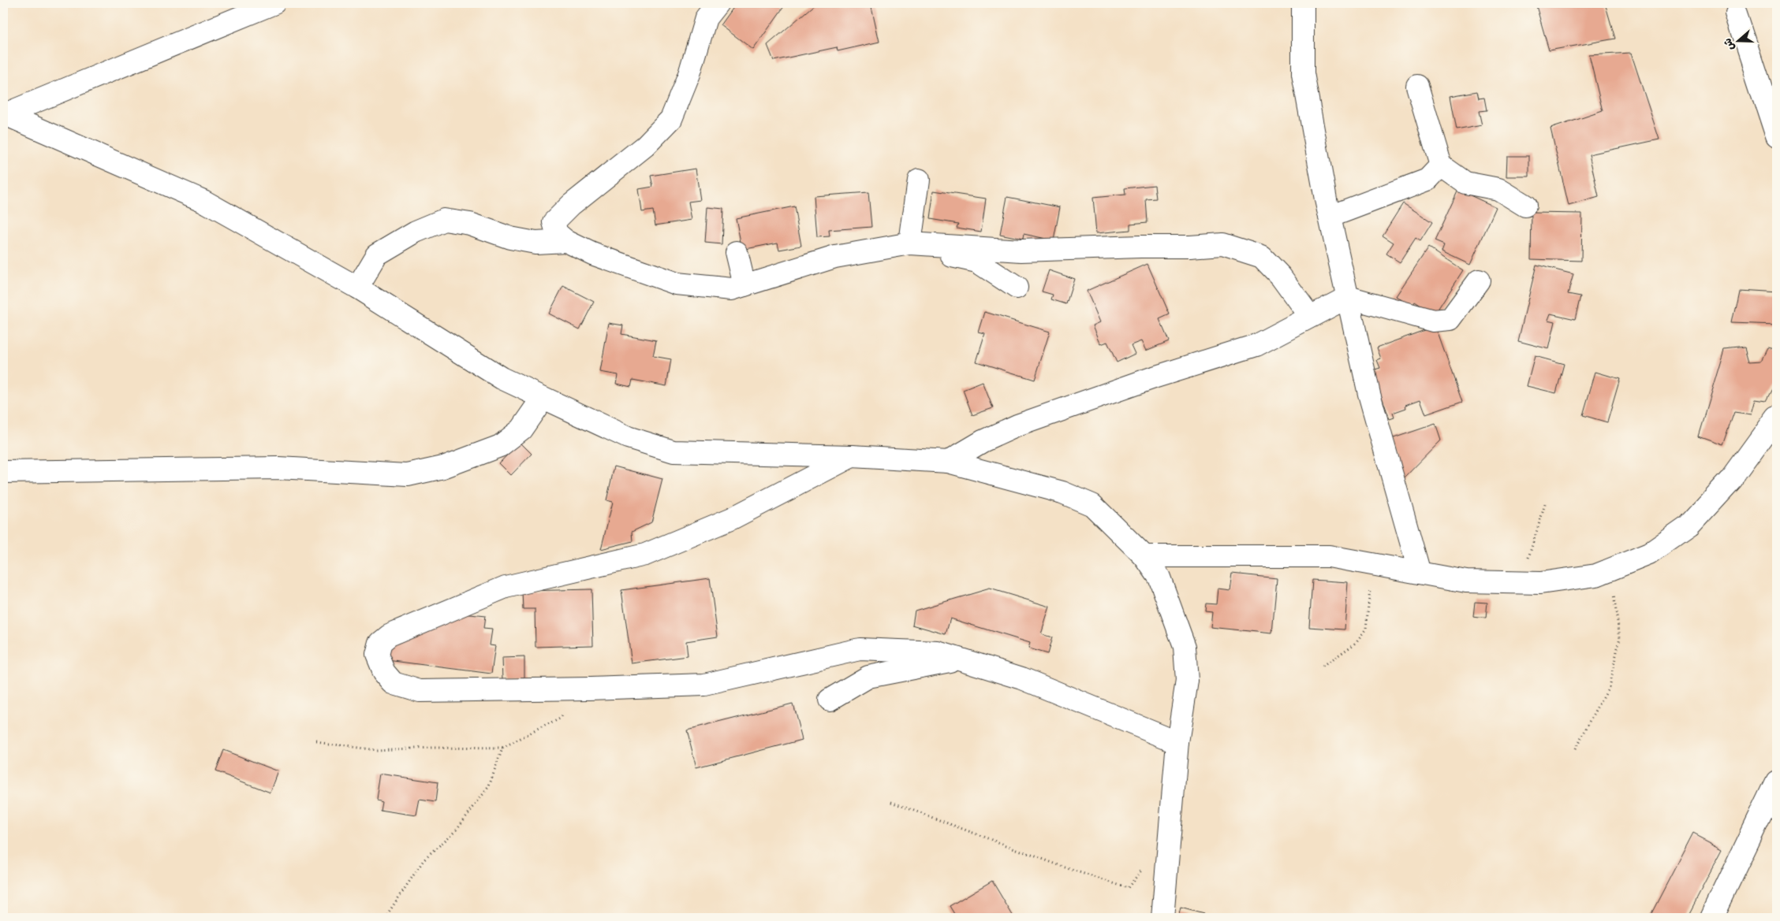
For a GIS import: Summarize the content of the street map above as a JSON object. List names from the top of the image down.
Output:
{
  "north": "left"
}
